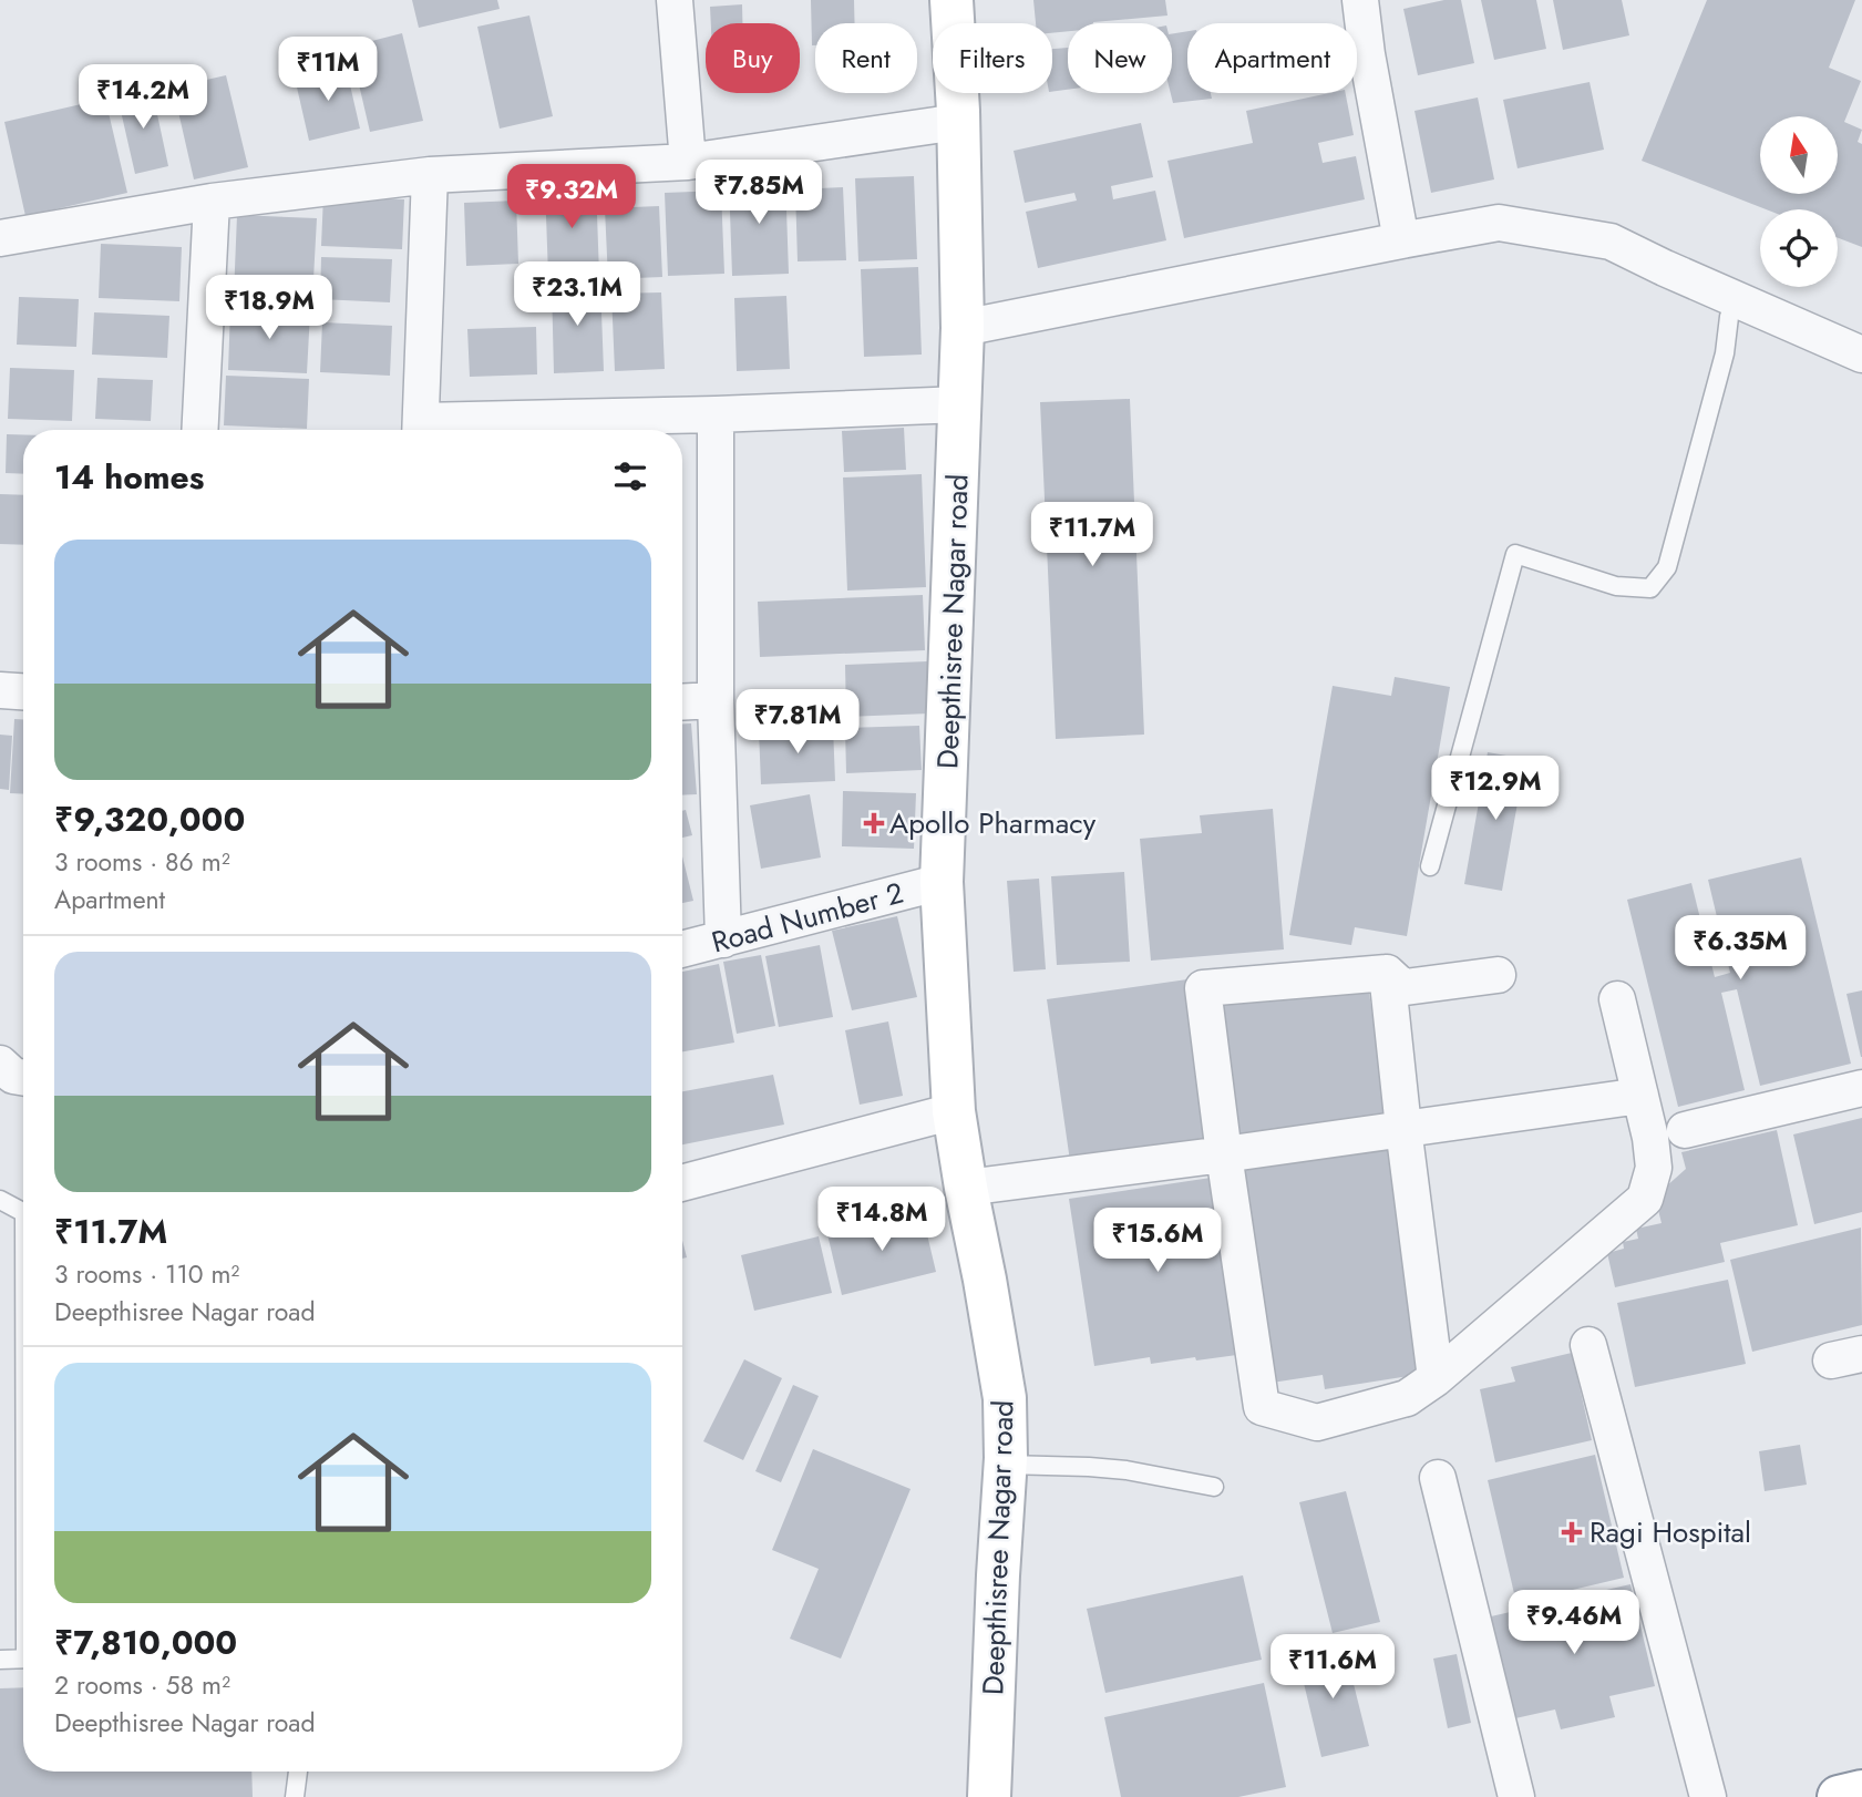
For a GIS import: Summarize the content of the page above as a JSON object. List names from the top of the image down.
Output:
{
  "streets": {
    "main road": ["Deepthisree Nagar road"],
    "street": ["Road Number 2"]
  },
  "crossings": [
    ["Deepthisree Nagar road", "Road Number 2"]
  ],
  "places": {
    "health": ["Apollo Pharmacy", "Ragi Hospital"]
  },
  "north": "top",
  "page": {
    "chip": [
      "Buy",
      "Rent",
      "Filters",
      "New",
      "Apartment"
    ],
    "price": [
      "₹11M",
      "₹14.2M",
      "₹7.85M",
      "₹9.32M",
      "₹23.1M",
      "₹18.9M",
      "₹11.7M",
      "₹7.81M",
      "₹12.9M",
      "₹6.35M",
      "₹14.8M",
      "₹15.6M",
      "₹9.46M",
      "₹11.6M"
    ],
    "heading": "14 homes",
    "list": [
      {
        "name": "₹9,320,000",
        "note": "3 rooms · 86 m² · Apartment"
      },
      {
        "name": "₹11.7M",
        "note": "3 rooms · 110 m² · Deepthisree Nagar road"
      },
      {
        "name": "₹7,810,000",
        "note": "2 rooms · 58 m² · Deepthisree Nagar road"
      }
    ]
  }
}
